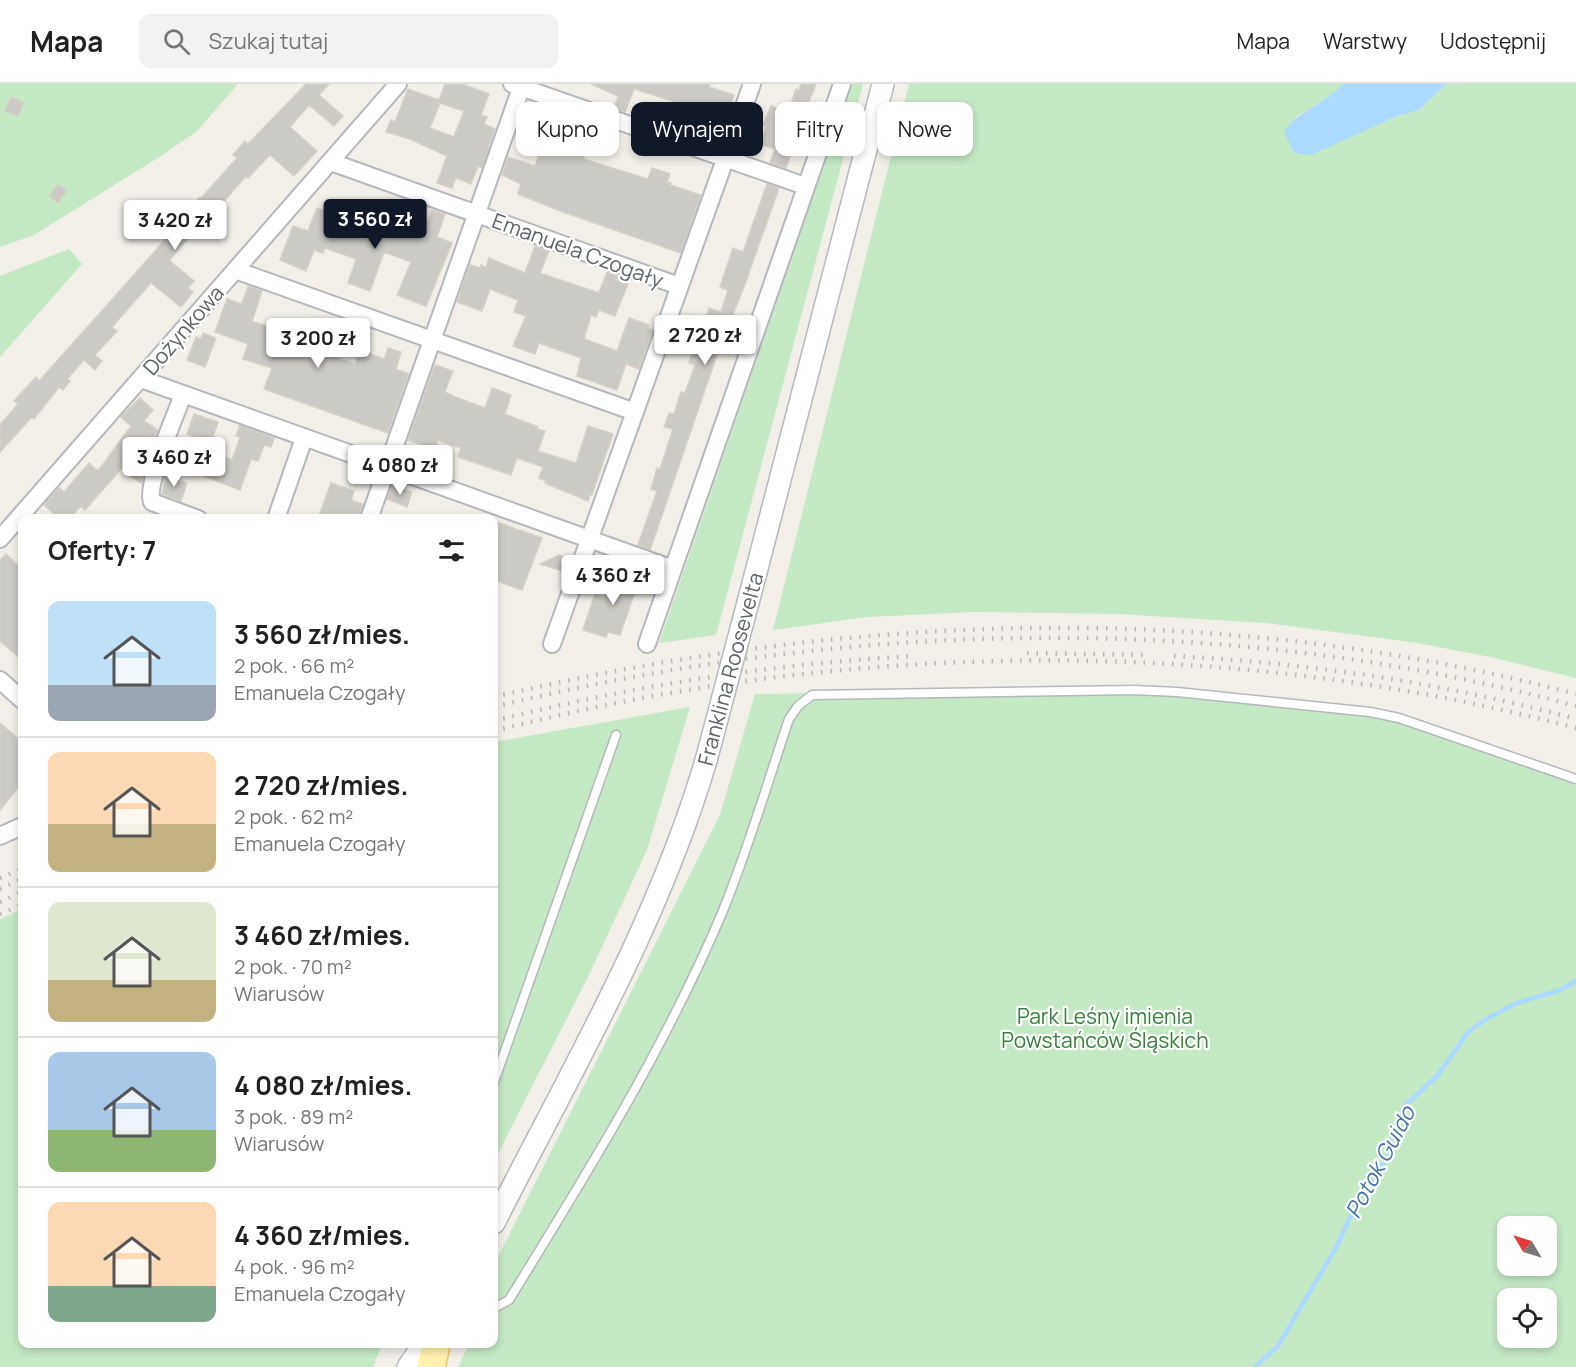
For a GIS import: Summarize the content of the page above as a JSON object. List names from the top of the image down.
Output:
{
  "streets": {
    "street": ["Emanuela Czogały", "Dożynkowa", "Franklina Roosevelta"]
  },
  "crossings": [
    ["Emanuela Czogały", "Dożynkowa"]
  ],
  "water": ["Potok Guido"],
  "parks": ["Park Leśny imienia Powstańców Śląskich"],
  "north": "top left",
  "page": {
    "header": "Mapa",
    "search": "Szukaj tutaj",
    "nav": ["Mapa", "Warstwy", "Udostępnij"],
    "chip": [
      "Kupno",
      "Wynajem",
      "Filtry",
      "Nowe"
    ],
    "price": [
      "3 560 zł",
      "3 420 zł",
      "2 720 zł",
      "3 200 zł",
      "3 460 zł",
      "4 080 zł",
      "4 360 zł"
    ],
    "heading": "Oferty: 7",
    "list": [
      {
        "name": "3 560 zł/mies.",
        "note": "2 pok. · 66 m² · Emanuela Czogały"
      },
      {
        "name": "2 720 zł/mies.",
        "note": "2 pok. · 62 m² · Emanuela Czogały"
      },
      {
        "name": "3 460 zł/mies.",
        "note": "2 pok. · 70 m² · Wiarusów"
      },
      {
        "name": "4 080 zł/mies.",
        "note": "3 pok. · 89 m² · Wiarusów"
      },
      {
        "name": "4 360 zł/mies.",
        "note": "4 pok. · 96 m² · Emanuela Czogały"
      }
    ]
  }
}
